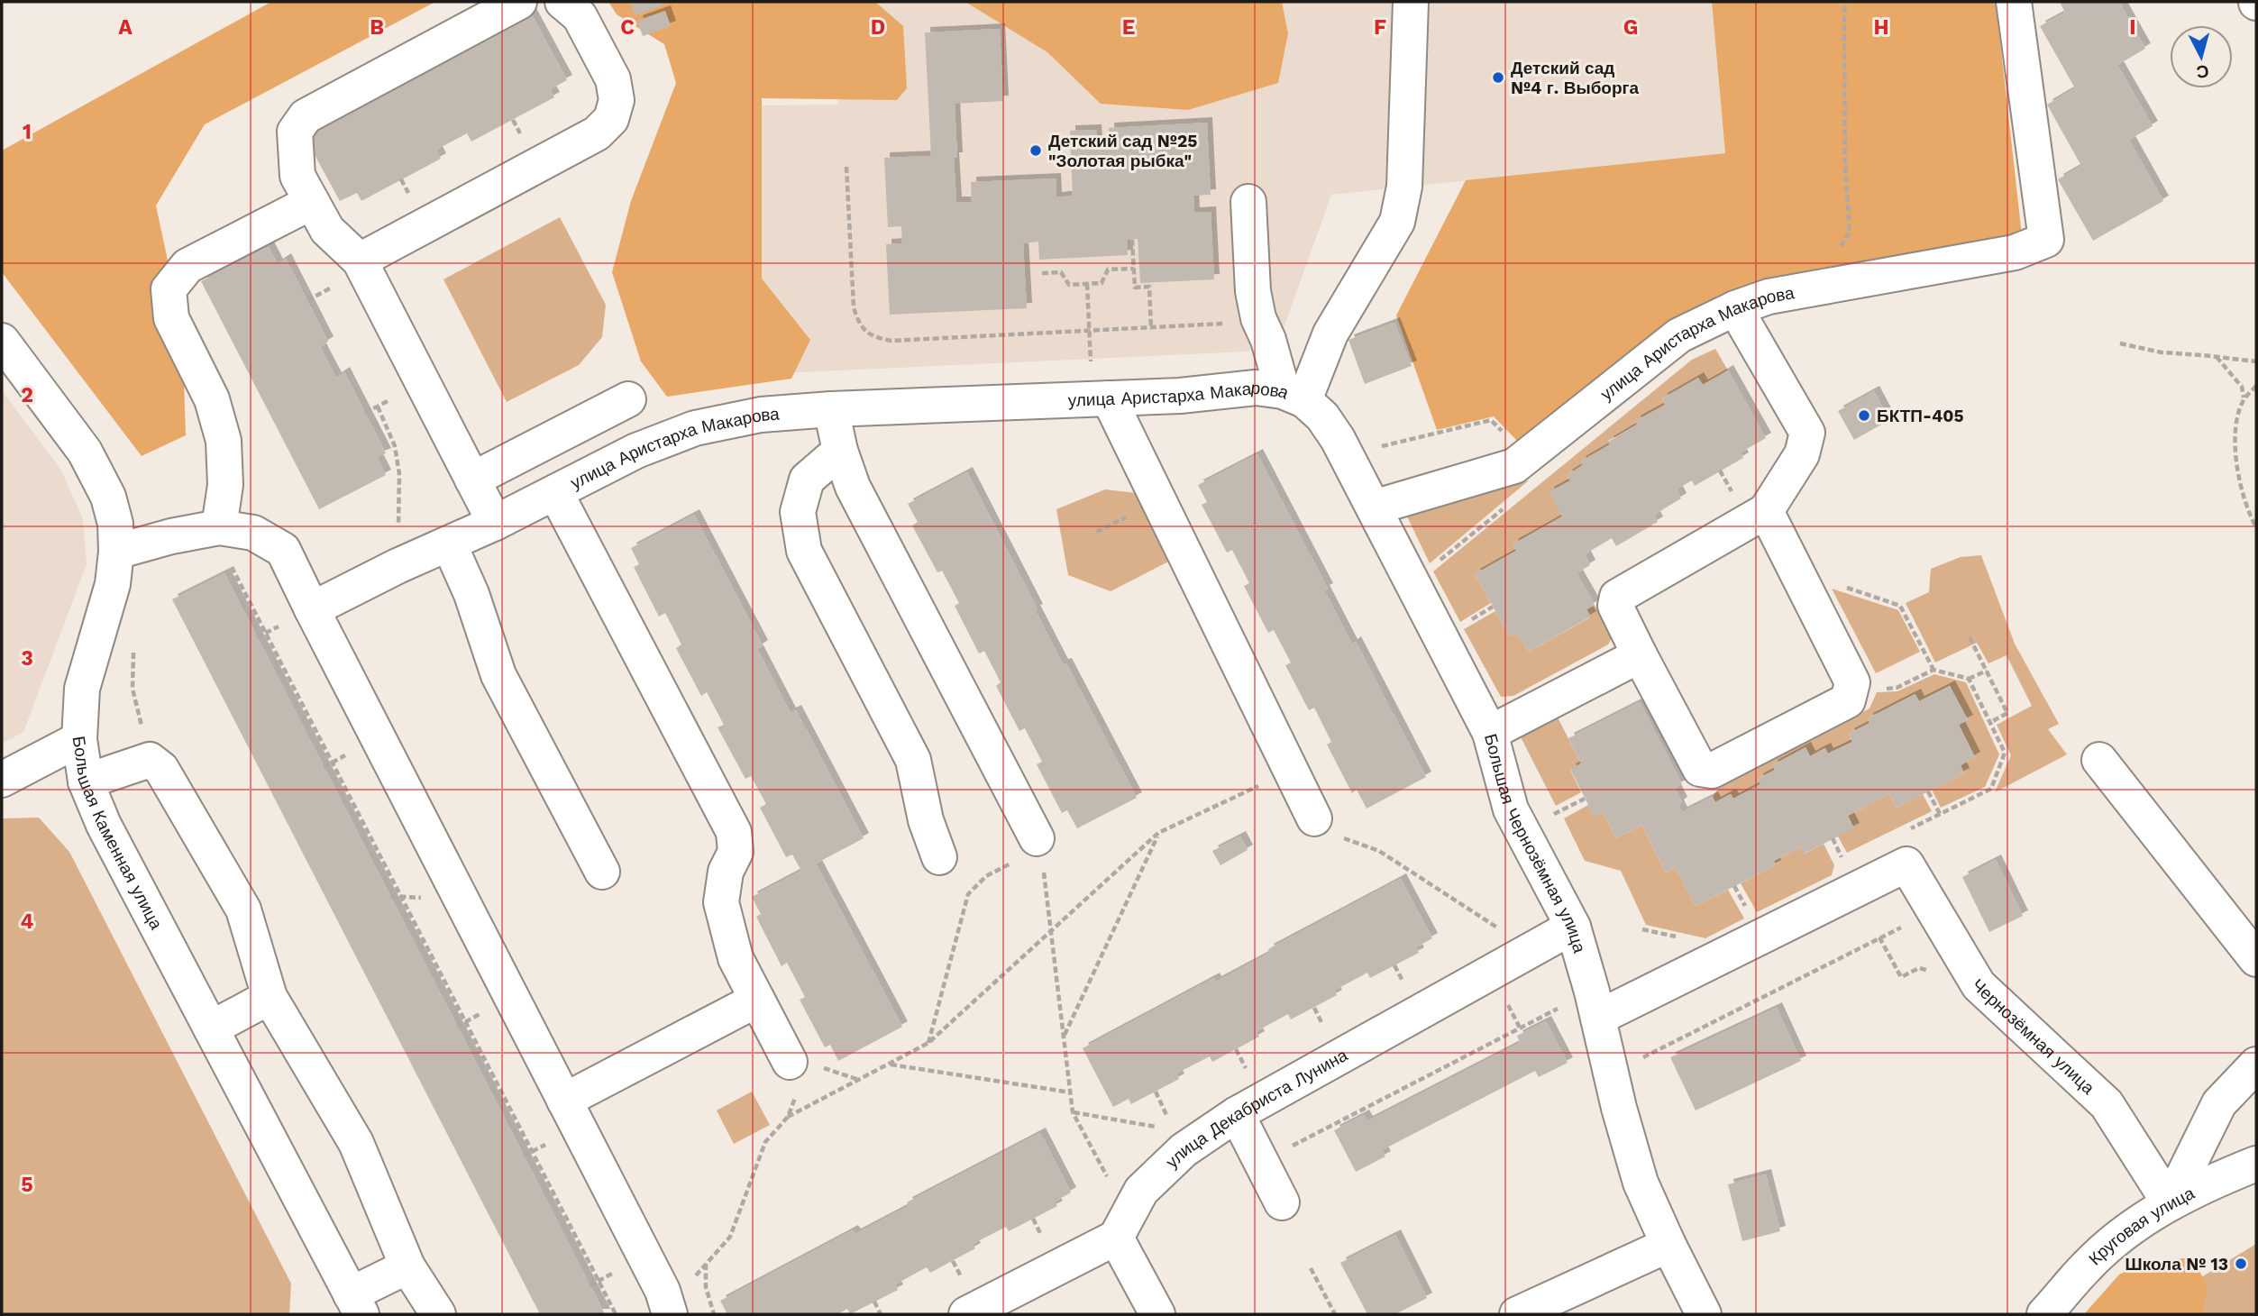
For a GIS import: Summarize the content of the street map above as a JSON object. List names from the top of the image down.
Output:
{
  "streets": {
    "street": [
      "улица Аристарха Макарова",
      "Большая Каменная улица",
      "Большая Чернозёмная улица",
      "Чернозёмная улица",
      "улица Декабриста Лунина",
      "Круговая улица"
    ]
  },
  "crossings": [
    ["улица Аристарха Макарова", "Большая Чернозёмная улица"],
    ["Большая Чернозёмная улица", "улица Декабриста Лунина"],
    ["Чернозёмная улица", "Круговая улица"]
  ],
  "places": [
    "Детский сад №4 г. Выборга",
    "Детский сад №25 \"Золотая рыбка\"",
    "БКТП-405",
    "Школа № 13"
  ],
  "north": "bottom",
  "grid": {
    "columns": [
      "A",
      "B",
      "C",
      "D",
      "E",
      "F",
      "G",
      "H",
      "I"
    ],
    "rows": [
      "1",
      "2",
      "3",
      "4",
      "5"
    ]
  }
}
